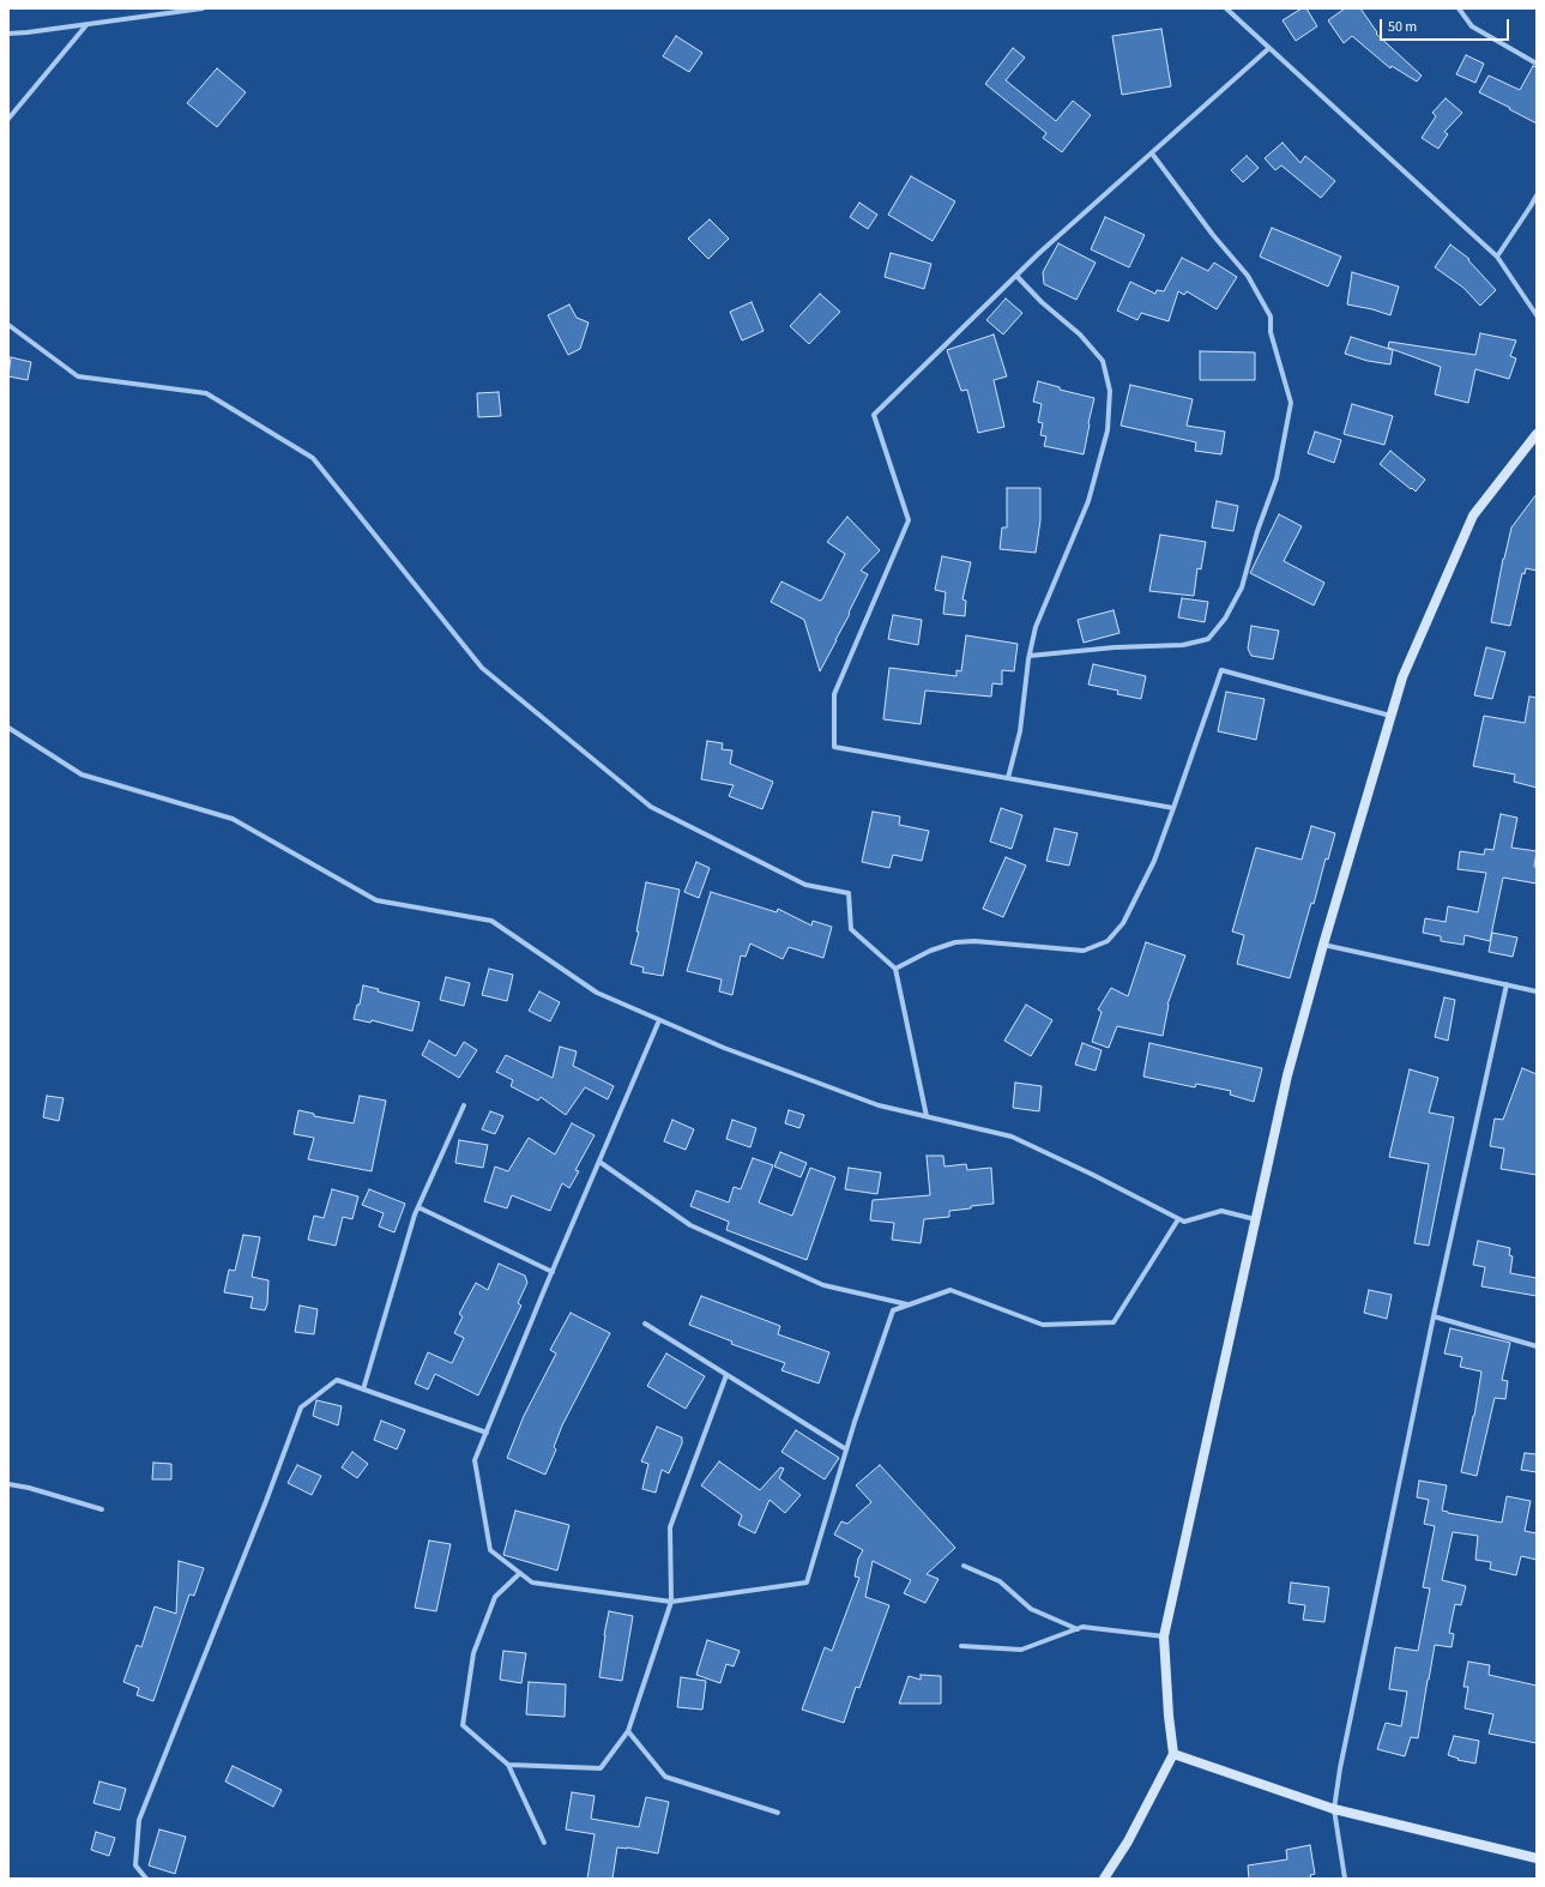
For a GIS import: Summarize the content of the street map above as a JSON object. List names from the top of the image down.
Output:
{
  "scale_bar": "50 m"
}
